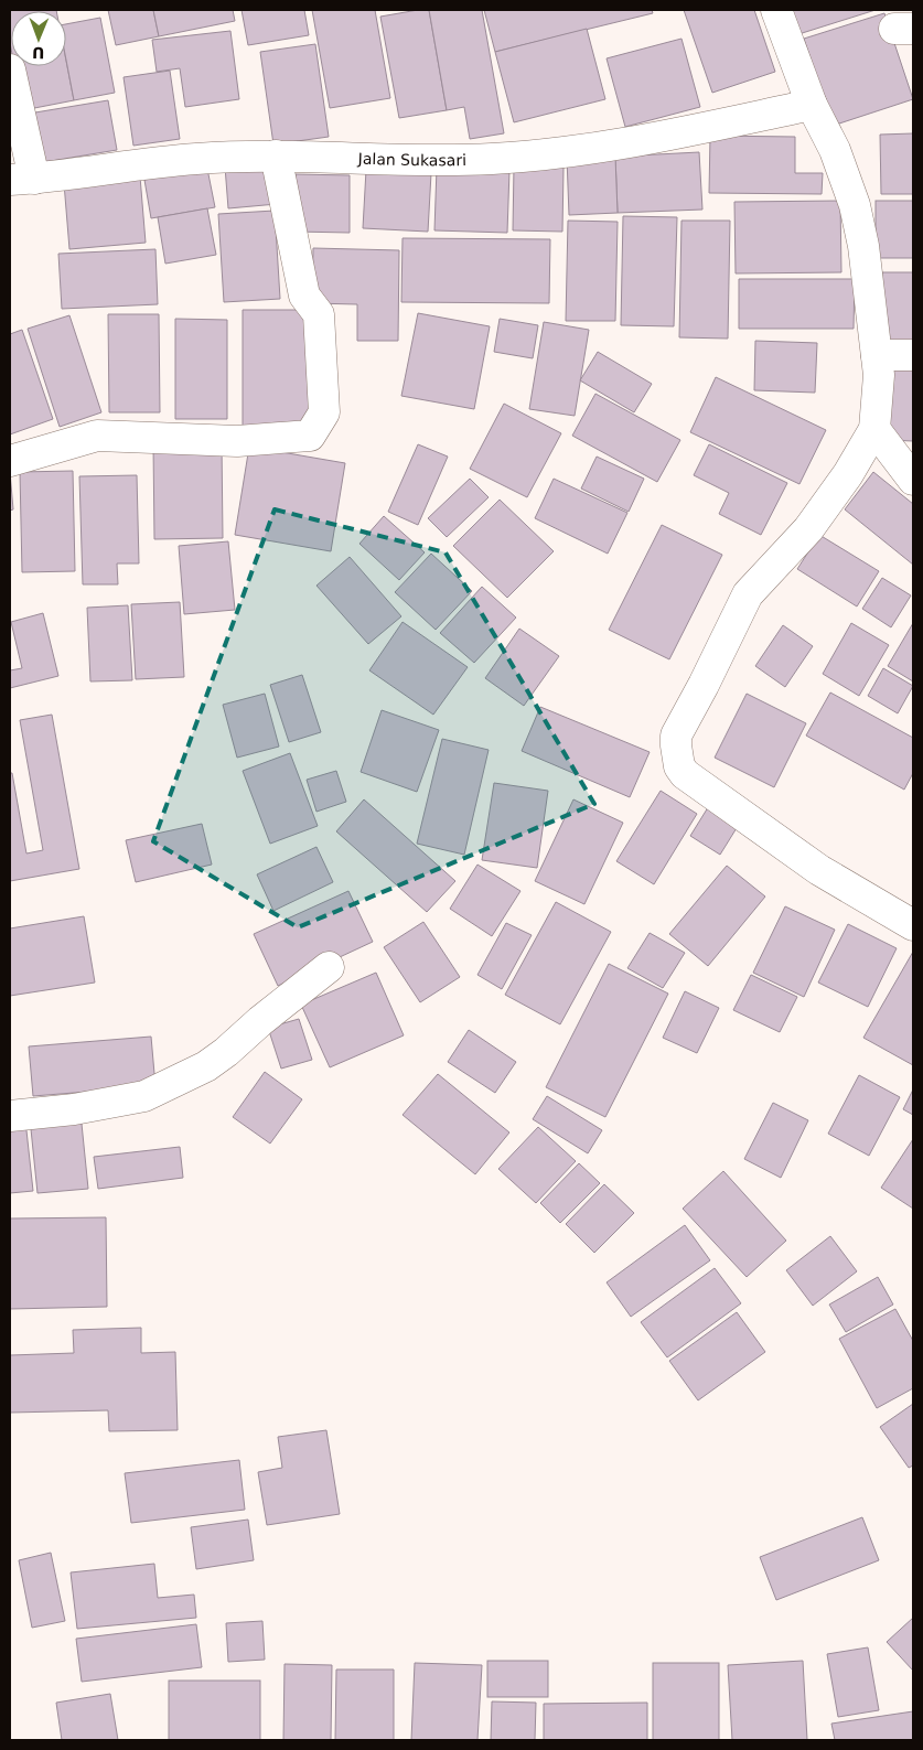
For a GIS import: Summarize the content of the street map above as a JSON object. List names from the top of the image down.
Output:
{
  "streets": {
    "street": ["Jalan Sukasari"]
  },
  "north": "bottom"
}
